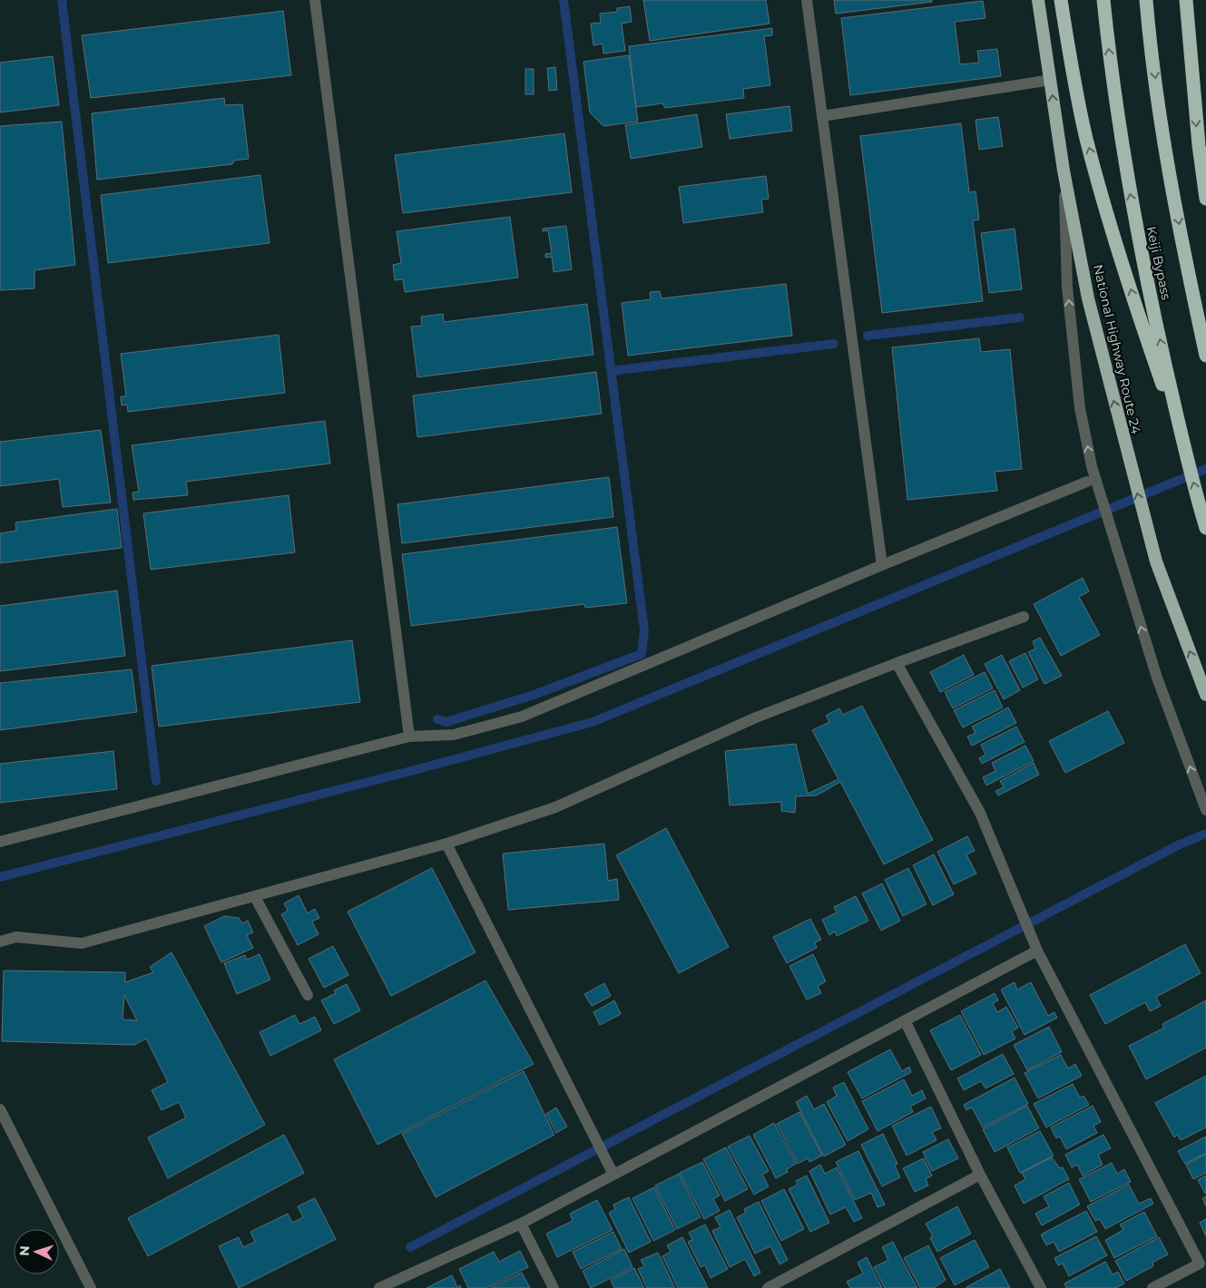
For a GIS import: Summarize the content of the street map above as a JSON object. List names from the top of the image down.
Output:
{
  "streets": {
    "highway": ["Keiji Bypass", "National Highway Route 24"]
  },
  "north": "left"
}
